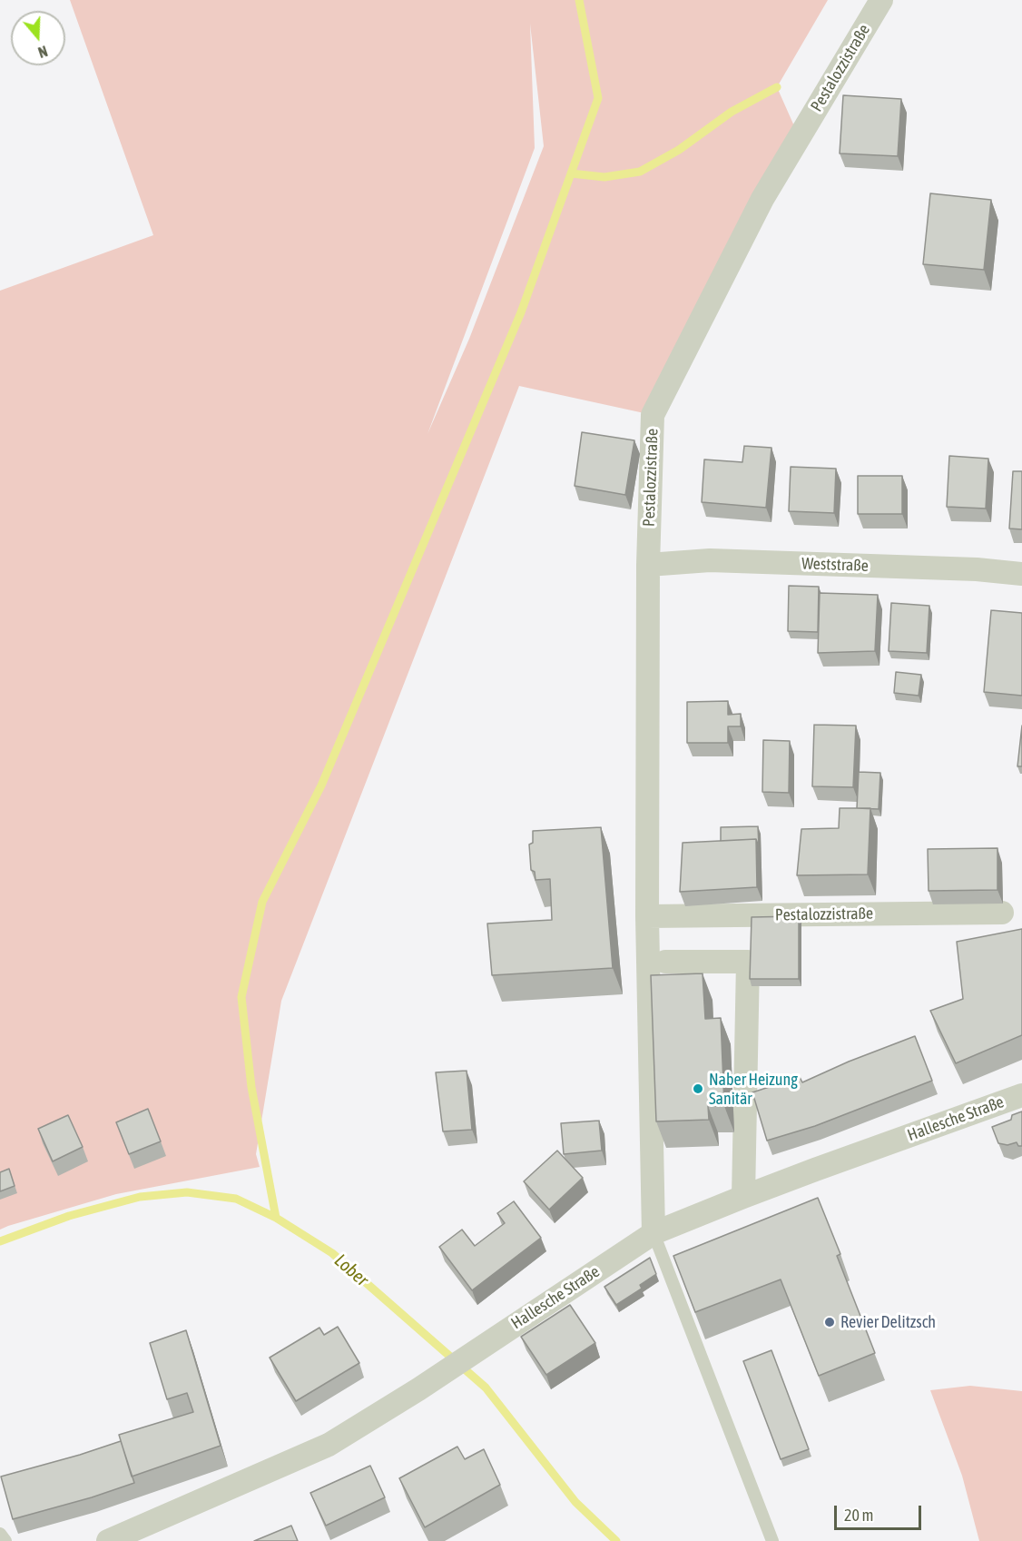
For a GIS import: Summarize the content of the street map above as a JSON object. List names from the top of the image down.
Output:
{
  "streets": {
    "street": ["Pestalozzistraße", "Weststraße", "Hallesche Straße"]
  },
  "crossings": [
    ["Pestalozzistraße", "Weststraße"],
    ["Pestalozzistraße", "Hallesche Straße"]
  ],
  "water": ["Lober"],
  "places": ["Naber Heizung Sanitär", "Revier Delitzsch"],
  "scale_bar": "20 m",
  "north": "bottom"
}
